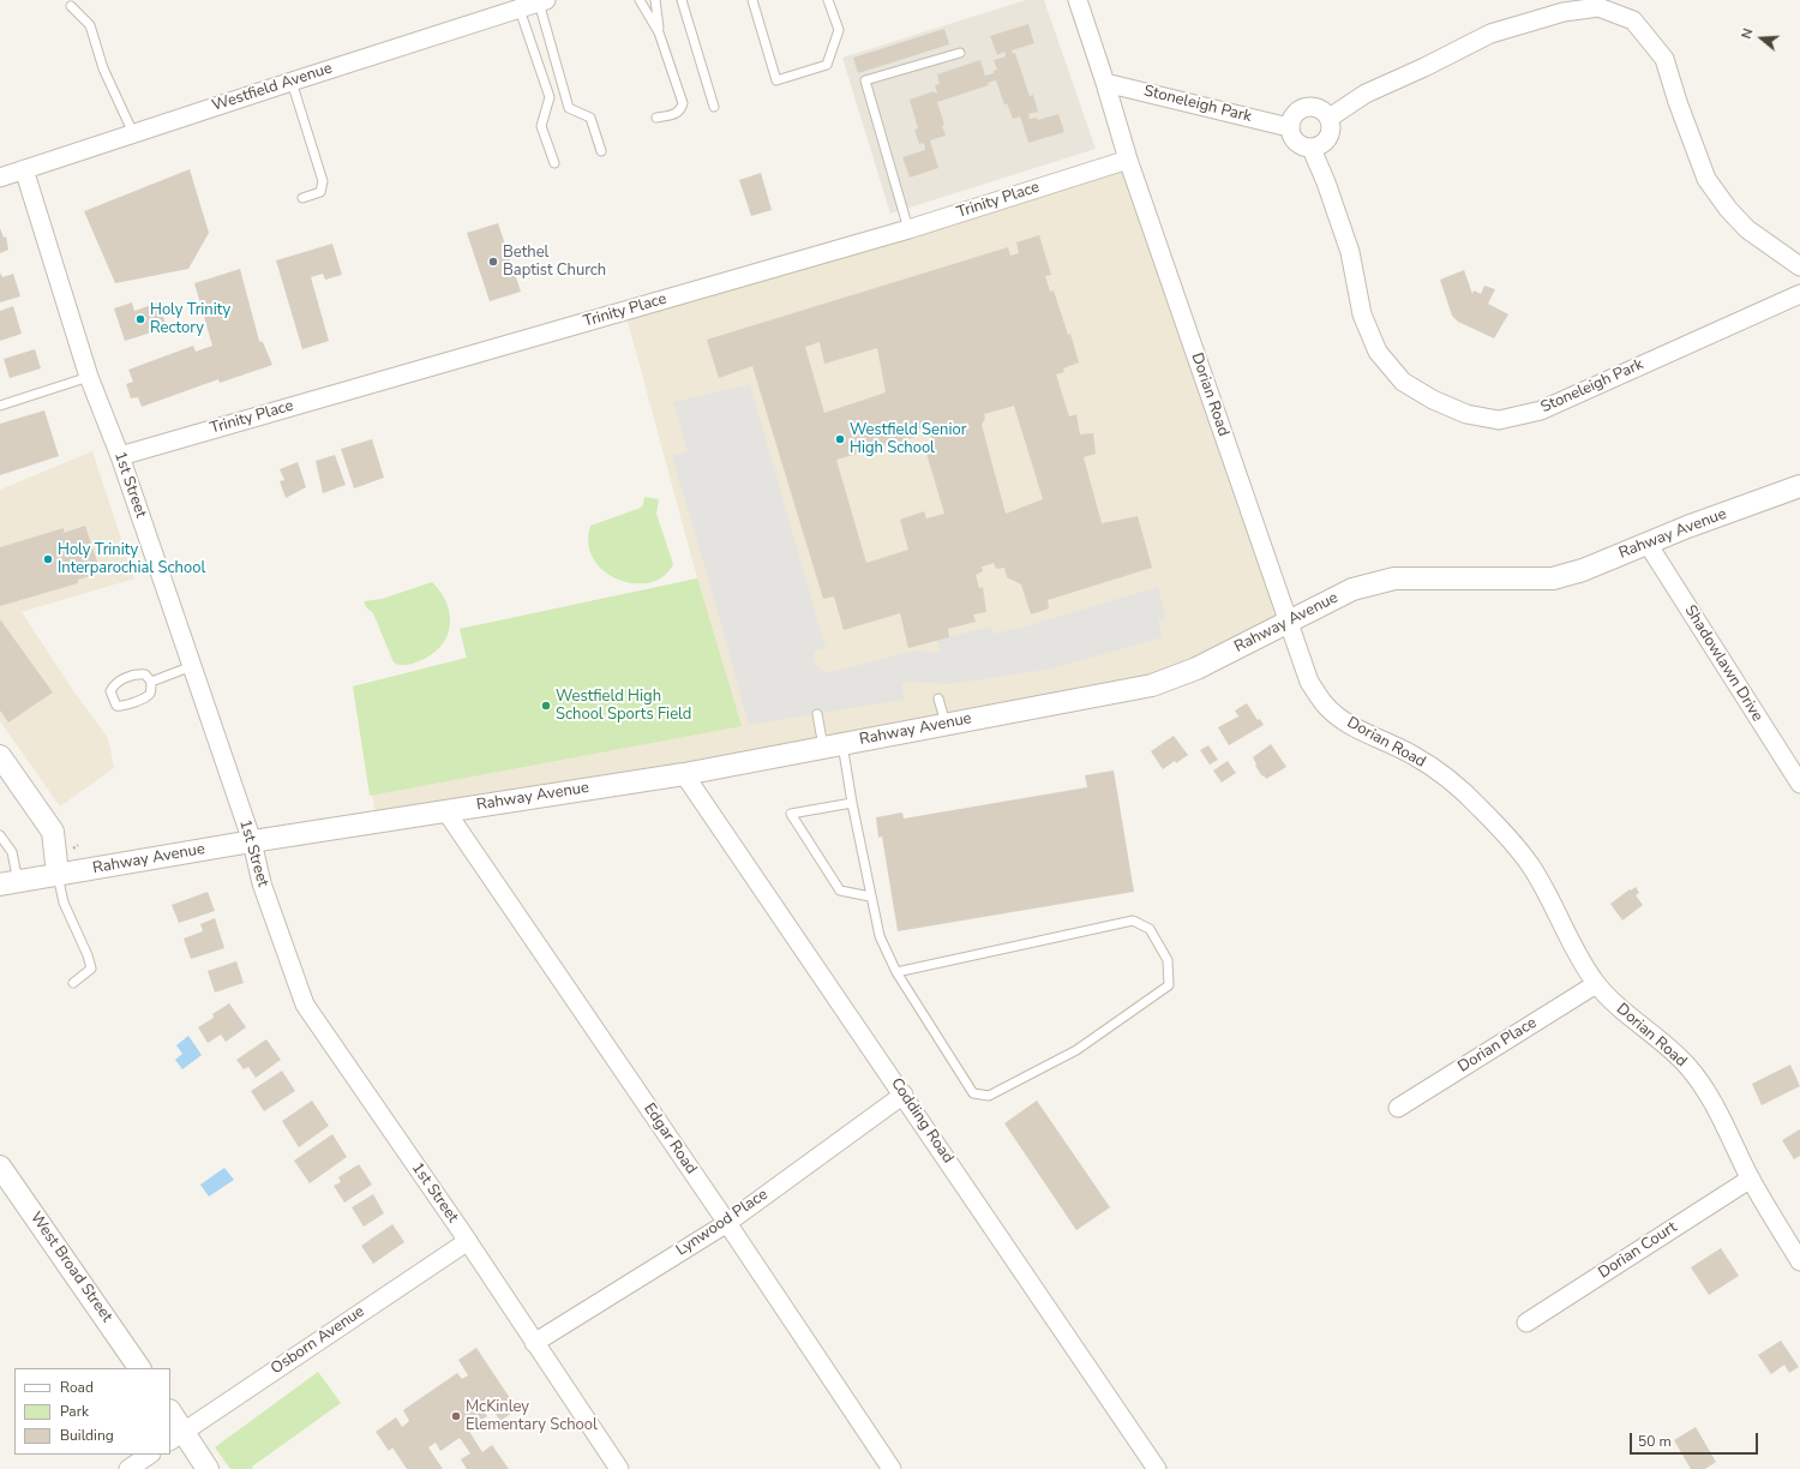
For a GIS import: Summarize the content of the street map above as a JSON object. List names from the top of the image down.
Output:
{
  "streets": {
    "street": [
      "Westfield Avenue",
      "Stoneleigh Park",
      "Trinity Place",
      "Dorian Road",
      "1st Street",
      "Rahway Avenue",
      "Shadowlawn Drive",
      "Dorian Place",
      "Codding Road",
      "Edgar Road",
      "Lynwood Place",
      "Dorian Court",
      "West Broad Street",
      "Osborn Avenue"
    ]
  },
  "crossings": [
    ["Westfield Avenue", "1st Street"],
    ["Stoneleigh Park", "Dorian Road"],
    ["Trinity Place", "Dorian Road"],
    ["Trinity Place", "1st Street"],
    ["Dorian Road", "Rahway Avenue"],
    ["Dorian Road", "Dorian Place"],
    ["Dorian Road", "Dorian Court"],
    ["1st Street", "Rahway Avenue"],
    ["1st Street", "Lynwood Place"],
    ["1st Street", "Osborn Avenue"],
    ["Rahway Avenue", "Shadowlawn Drive"],
    ["Rahway Avenue", "Codding Road"],
    ["Rahway Avenue", "Edgar Road"],
    ["Codding Road", "Lynwood Place"],
    ["Edgar Road", "Lynwood Place"]
  ],
  "places": [
    "Bethel Baptist Church",
    "Holy Trinity Rectory",
    "Westfield Senior High School",
    "Holy Trinity Interparochial School",
    "Westfield High School Sports Field",
    "McKinley Elementary School"
  ],
  "legend": ["Road", "Park", "Building"],
  "scale_bar": "50 m",
  "north": "left"
}
